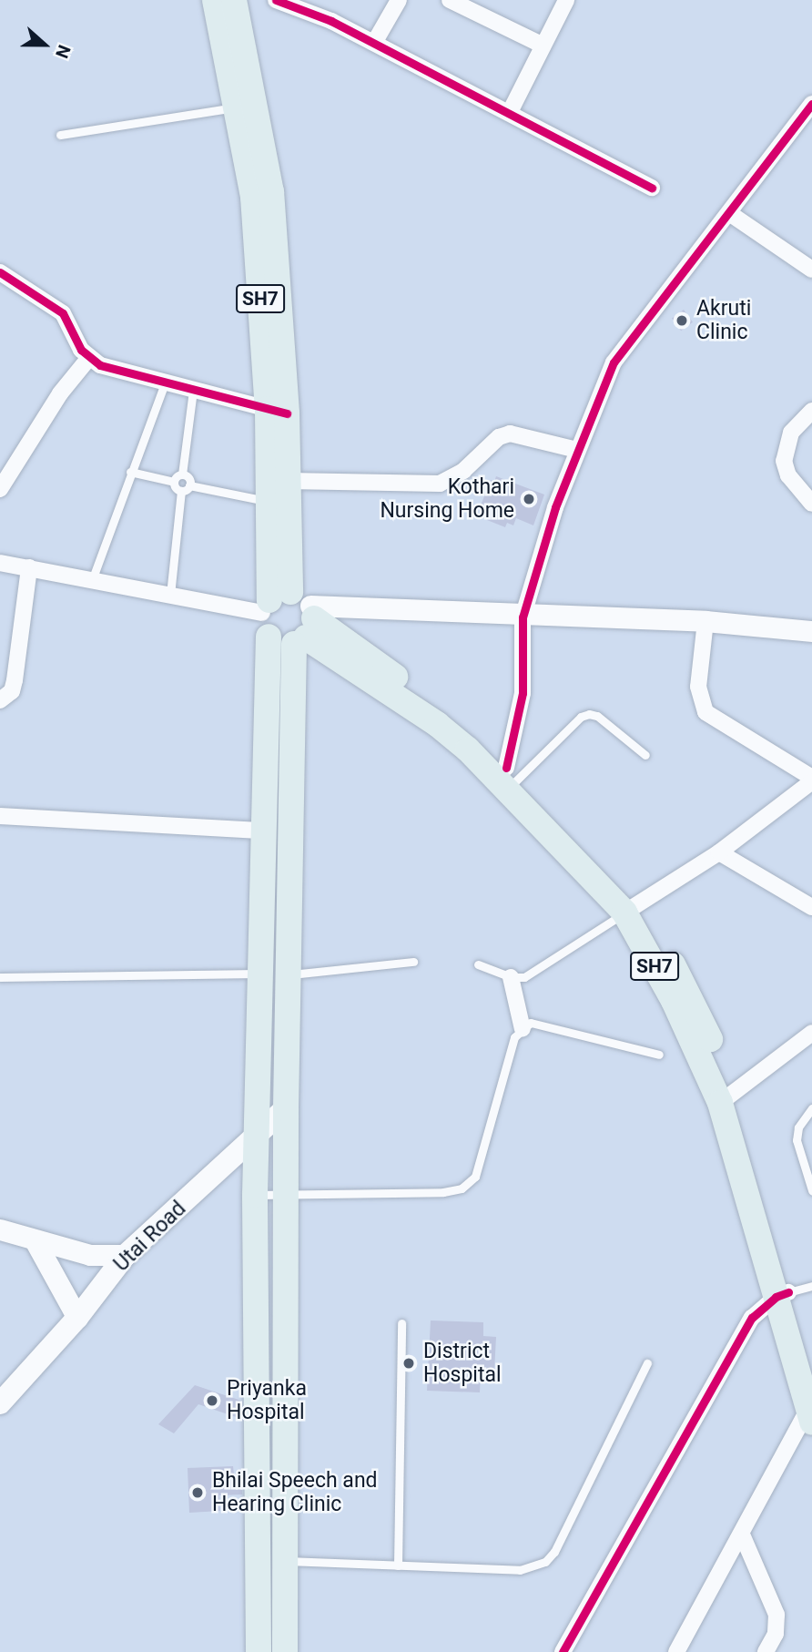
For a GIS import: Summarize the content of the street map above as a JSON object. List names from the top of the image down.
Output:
{
  "streets": {
    "main road": ["SH7", "Utai Road"]
  },
  "places": [
    "Akruti Clinic",
    "Kothari Nursing Home",
    "District Hospital",
    "Priyanka Hospital",
    "Bhilai Speech and Hearing Clinic"
  ],
  "north": "right"
}
